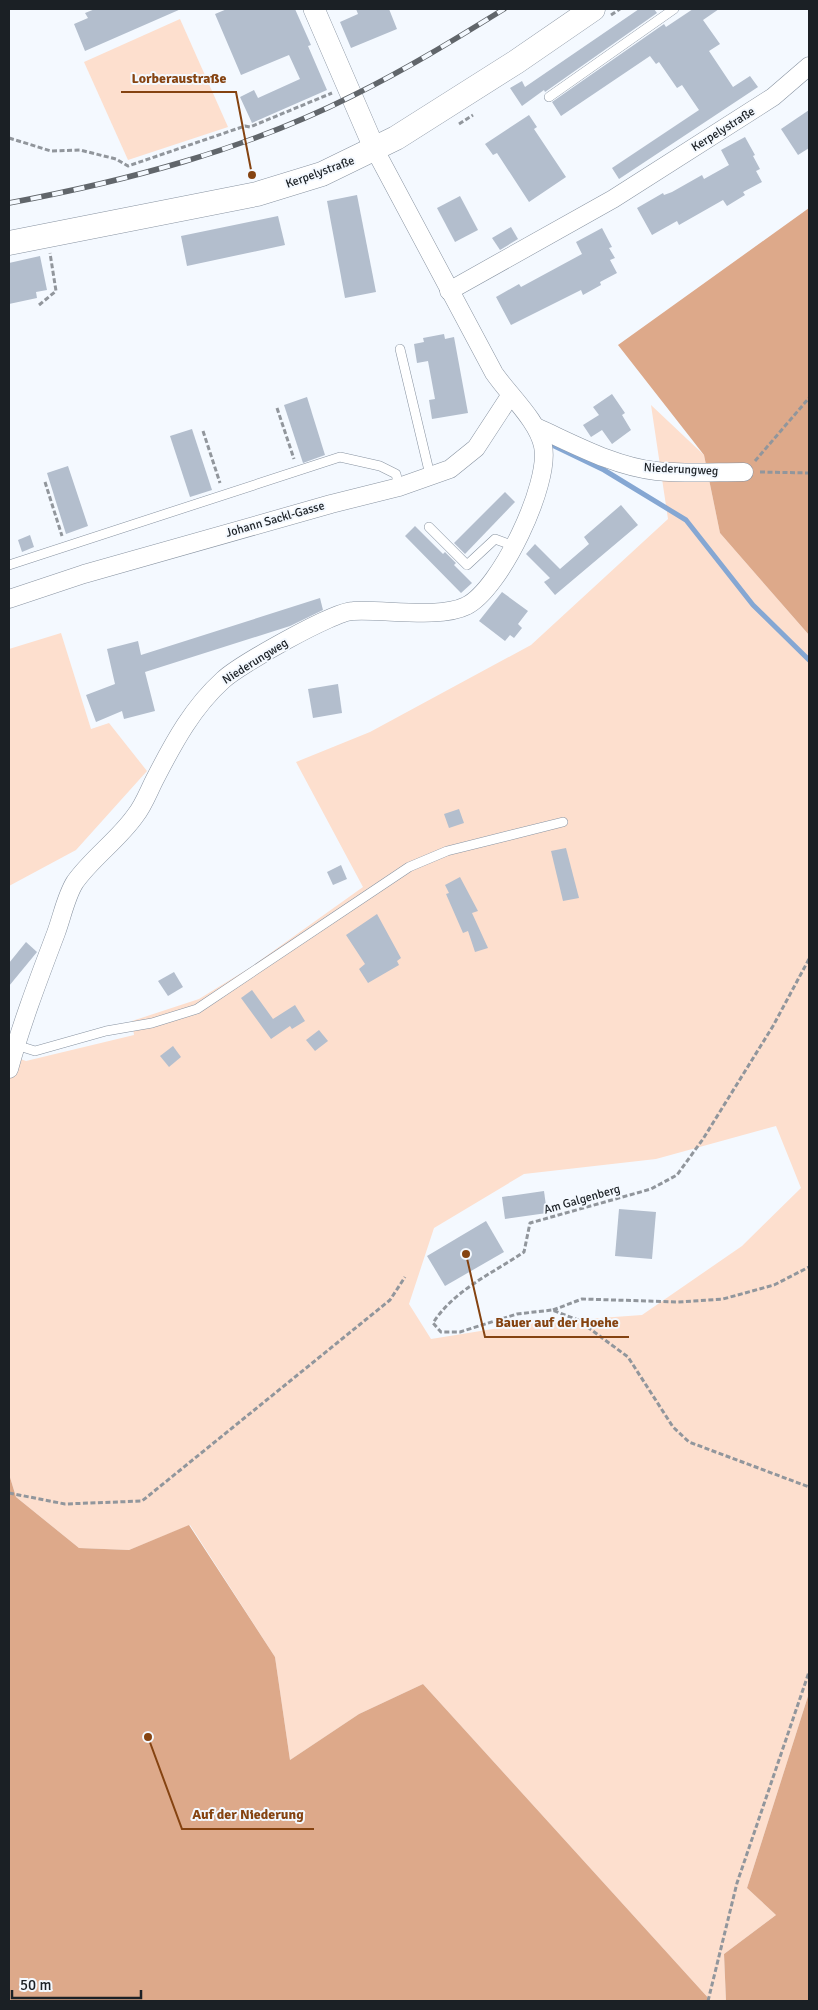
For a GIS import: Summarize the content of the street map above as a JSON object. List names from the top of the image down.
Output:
{
  "streets": {
    "main road": ["Kerpelystraße"],
    "street": ["Niederungweg", "Johann Sackl-Gasse"],
    "path": ["Am Galgenberg"]
  },
  "crossings": [
    ["Kerpelystraße", "Niederungweg"],
    ["Niederungweg", "Johann Sackl-Gasse"]
  ],
  "places": ["Lorberaustraße", "Bauer auf der Hoehe", "Auf der Niederung"],
  "scale_bar": "50 m"
}
